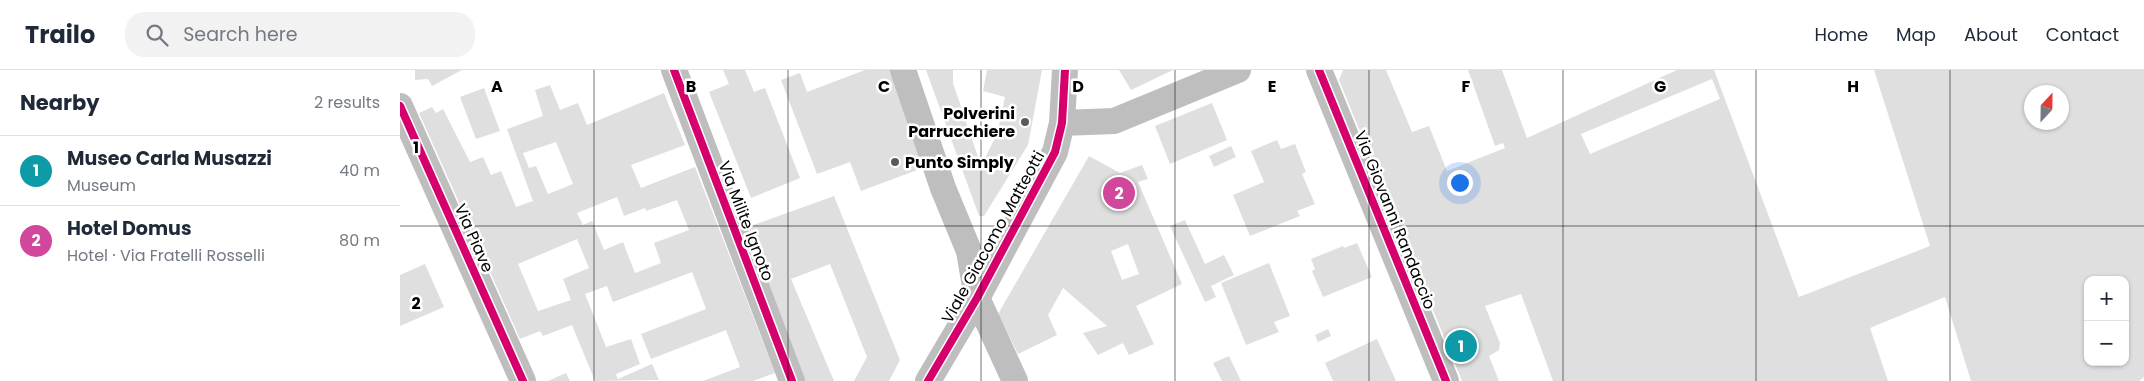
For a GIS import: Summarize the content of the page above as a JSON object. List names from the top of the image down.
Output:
{
  "streets": {
    "street": [
      "Via Giovanni Randaccio",
      "Via Milite Ignoto",
      "Viale Giacomo Matteotti",
      "Via Piave"
    ]
  },
  "places": ["Polverini Parrucchiere", "Punto Simply"],
  "north": "top",
  "page": {
    "header": "Trailo",
    "search": "Search here",
    "nav": [
      "Home",
      "Map",
      "About",
      "Contact"
    ],
    "heading": ["Nearby", "2 results"],
    "list": [
      {
        "mark": "1",
        "name": "Museo Carla Musazzi",
        "note": "Museum",
        "value": "40 m"
      },
      {
        "mark": "2",
        "name": "Hotel Domus",
        "note": "Hotel · Via Fratelli Rosselli",
        "value": "80 m"
      }
    ],
    "pins": ["2", "1"],
    "map_buttons": ["+", "−"]
  },
  "grid": {
    "columns": [
      "A",
      "B",
      "C",
      "D",
      "E",
      "F",
      "G",
      "H"
    ],
    "rows": ["1", "2"]
  }
}
